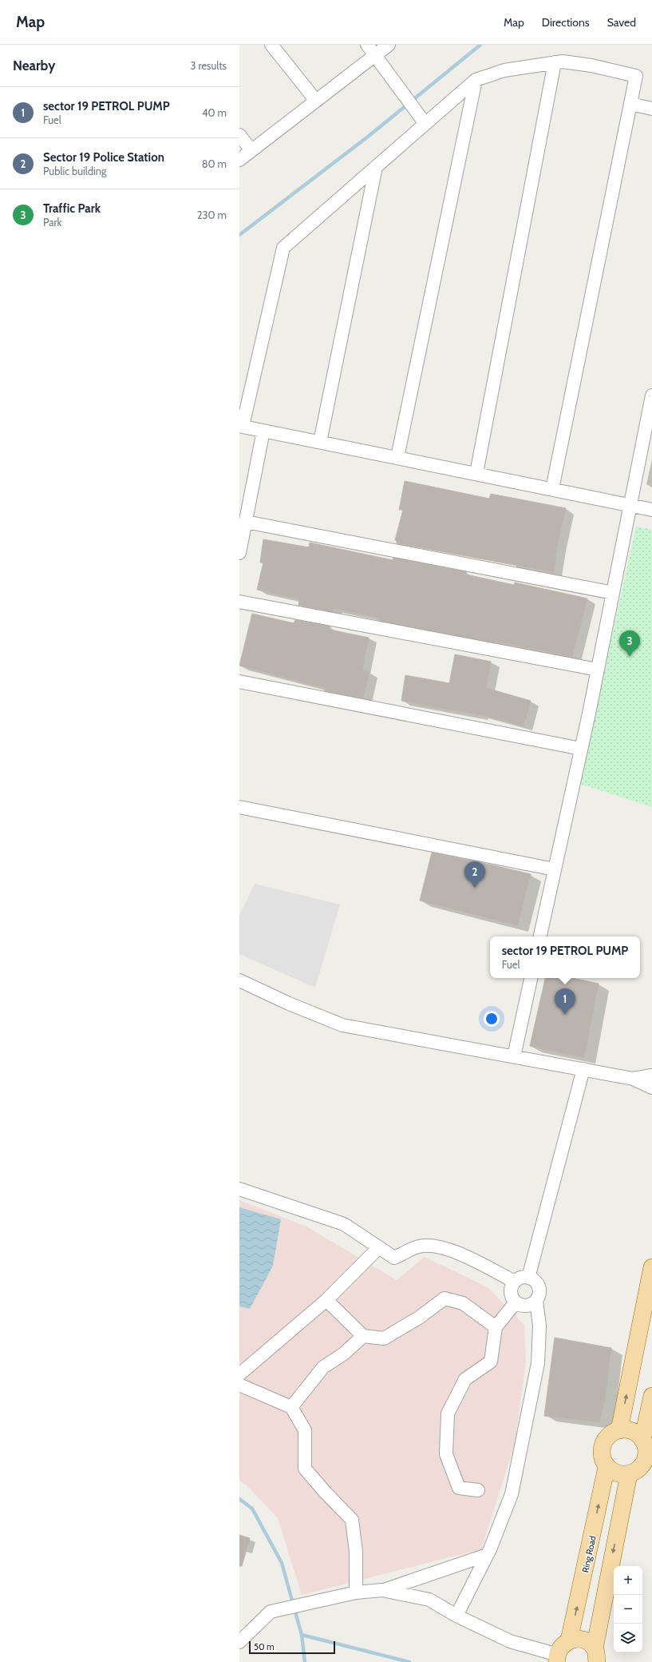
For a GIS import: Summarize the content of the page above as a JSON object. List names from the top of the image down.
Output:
{
  "streets": {
    "main road": ["Ring Road"]
  },
  "scale_bar": "50 m",
  "page": {
    "header": "Map",
    "nav": ["Map", "Directions", "Saved"],
    "heading": ["Nearby", "3 results"],
    "list": [
      {
        "mark": "1",
        "name": "sector 19 PETROL PUMP",
        "note": "Fuel",
        "value": "40 m"
      },
      {
        "mark": "2",
        "name": "Sector 19 Police Station",
        "note": "Public building",
        "value": "80 m"
      },
      {
        "mark": "3",
        "name": "Traffic Park",
        "note": "Park",
        "value": "230 m"
      }
    ],
    "pins": ["3", "2", "1"],
    "popup": ["sector 19 PETROL PUMP", "Fuel"],
    "map_buttons": ["+", "−"],
    "scale": "50 m"
  }
}
